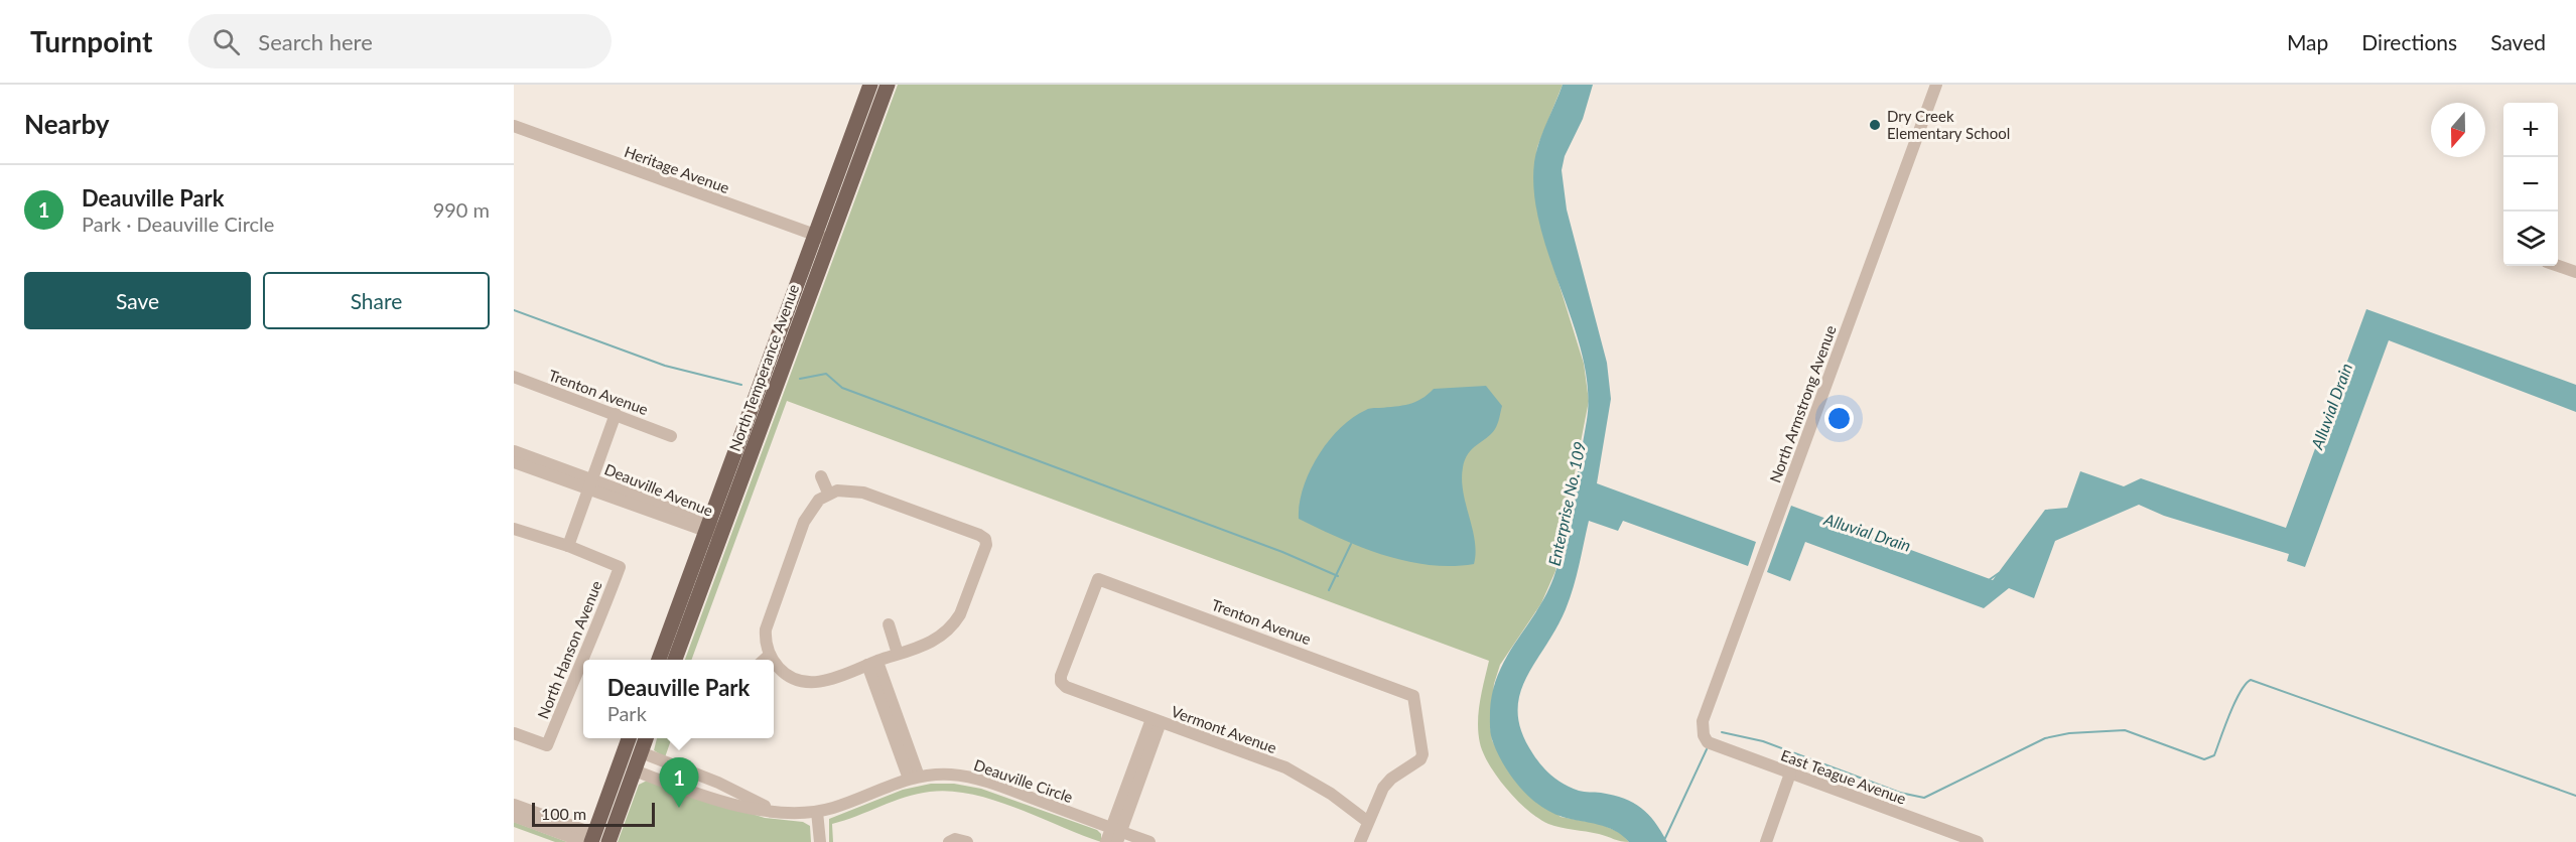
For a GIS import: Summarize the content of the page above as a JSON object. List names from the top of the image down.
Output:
{
  "streets": {
    "main road": ["North Temperance Avenue"],
    "street": [
      "Heritage Avenue",
      "Trenton Avenue",
      "North Armstrong Avenue",
      "Deauville Avenue",
      "North Hanson Avenue",
      "Vermont Avenue",
      "East Teague Avenue",
      "Deauville Circle"
    ]
  },
  "crossings": [
    ["Heritage Avenue", "North Temperance Avenue"],
    ["North Temperance Avenue", "Deauville Avenue"],
    ["Trenton Avenue", "Vermont Avenue"],
    ["North Armstrong Avenue", "East Teague Avenue"]
  ],
  "water": ["Alluvial Drain", "Enterprise No. 109"],
  "places": ["Dry Creek Elementary School"],
  "scale_bar": "100 m",
  "north": "bottom",
  "page": {
    "header": "Turnpoint",
    "search": "Search here",
    "nav": ["Map", "Directions", "Saved"],
    "heading": "Nearby",
    "map_buttons": ["+", "−"],
    "list": [
      {
        "mark": "1",
        "name": "Deauville Park",
        "note": "Park · Deauville Circle",
        "value": "990 m"
      }
    ],
    "buttons": ["Save", "Share"],
    "popup": ["Deauville Park", "Park"],
    "pins": "1",
    "scale": "100 m"
  }
}
